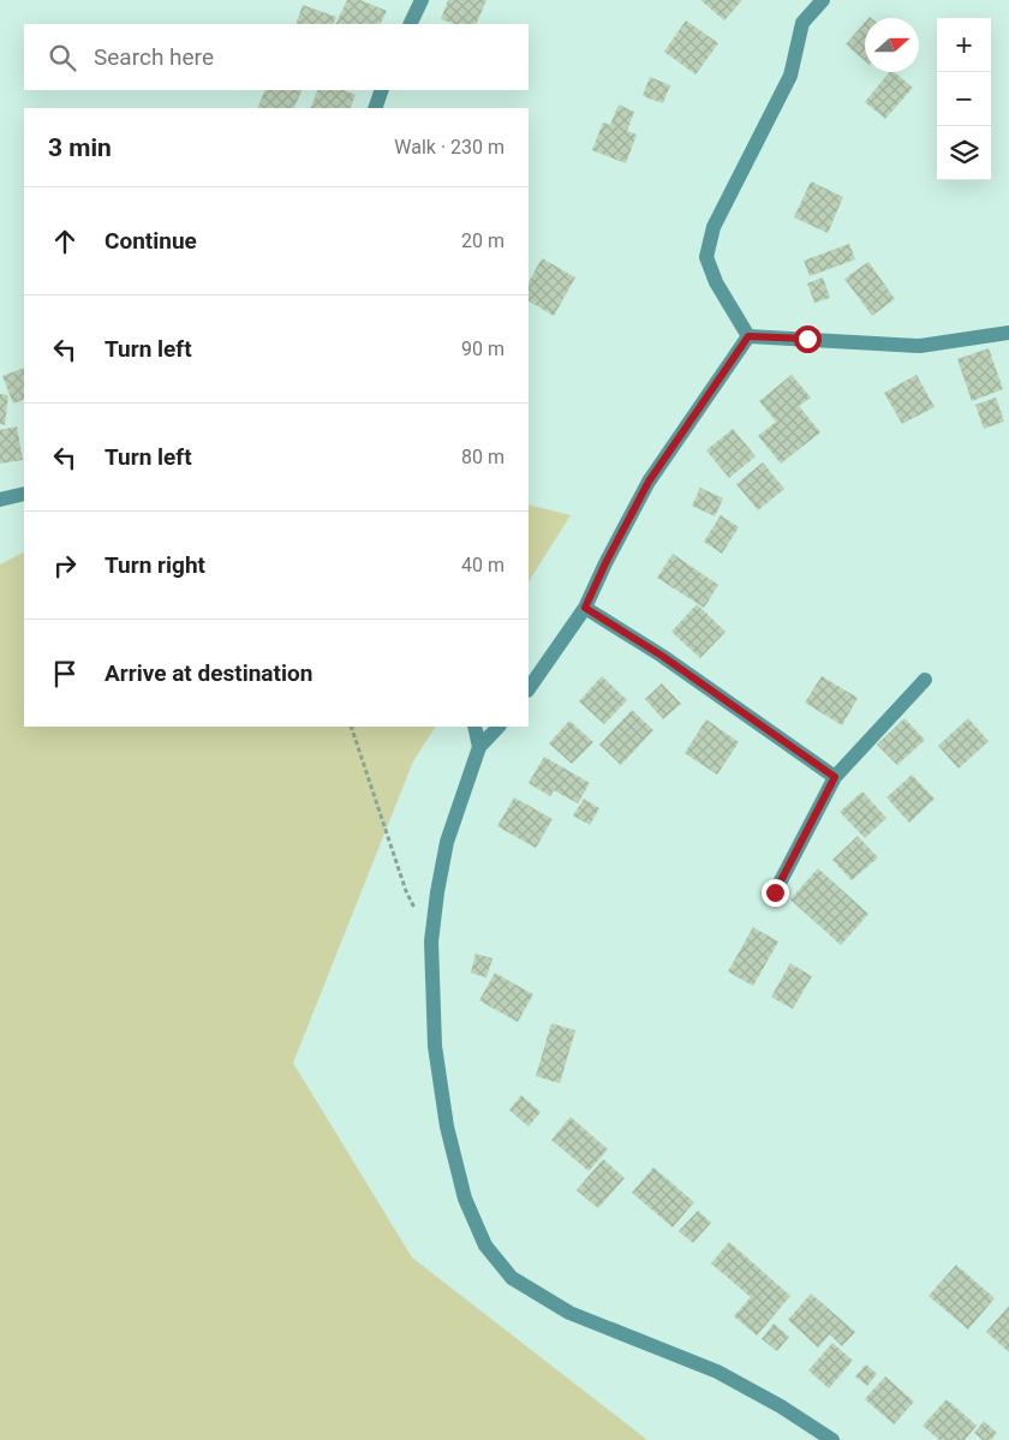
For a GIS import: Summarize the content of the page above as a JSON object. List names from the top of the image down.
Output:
{
  "north": "right",
  "page": {
    "map_buttons": ["+", "−"],
    "search": "Search here",
    "heading": ["3 min", "Walk · 230 m"],
    "list": [
      ["Continue", "20 m"],
      ["Turn left", "90 m"],
      ["Turn left", "80 m"],
      ["Turn right", "40 m"],
      "Arrive at destination"
    ]
  }
}
